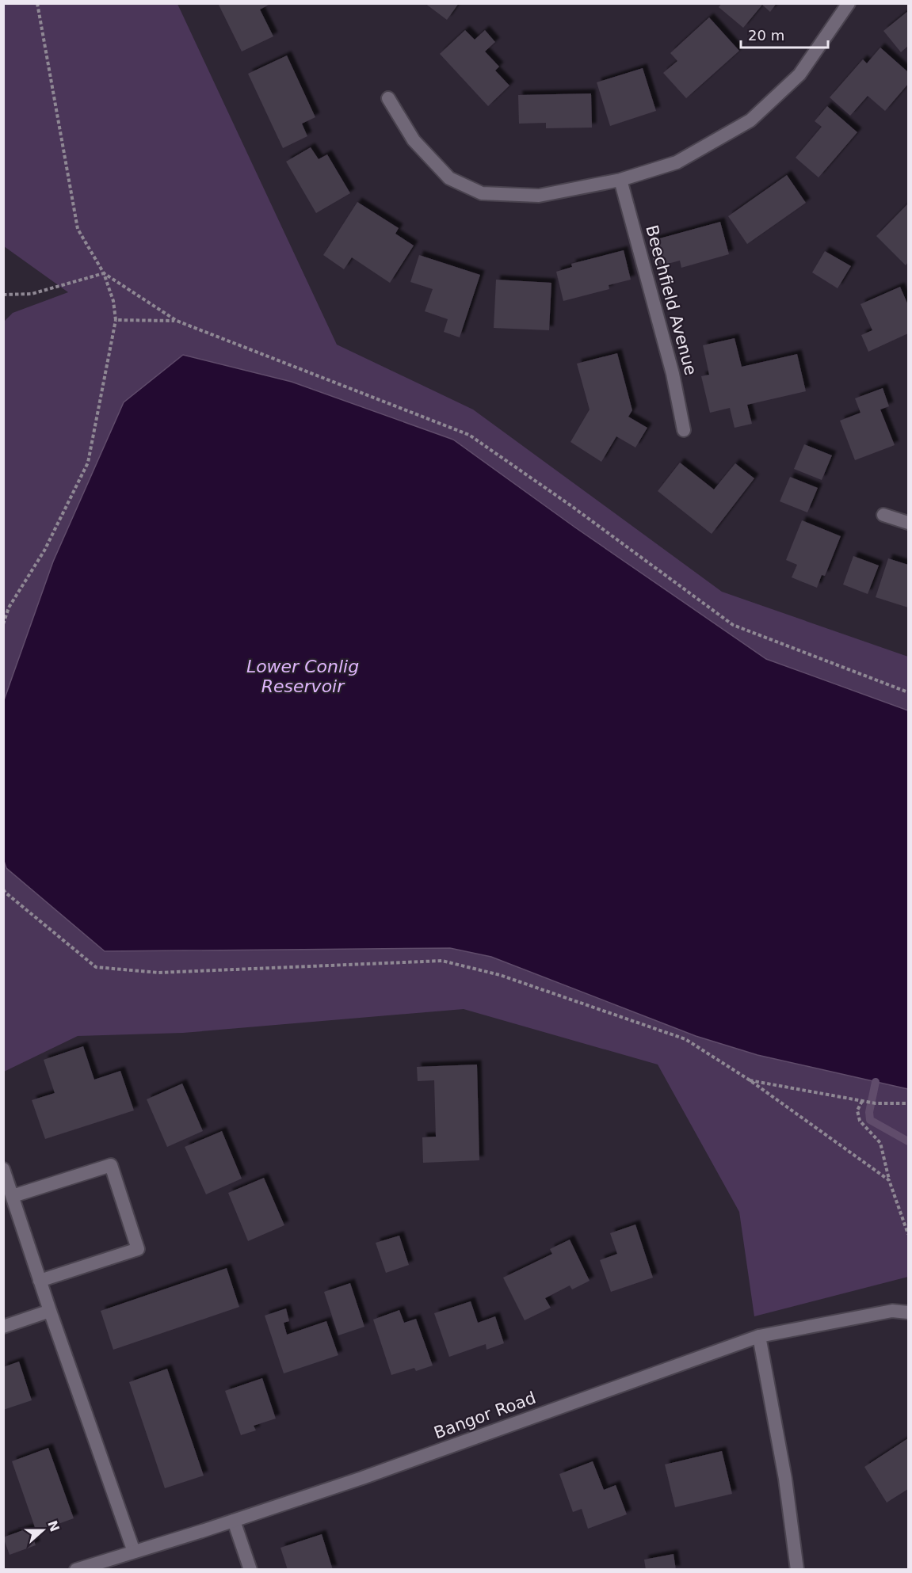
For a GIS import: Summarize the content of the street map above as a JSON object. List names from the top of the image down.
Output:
{
  "streets": {
    "street": ["Beechfield Avenue", "Bangor Road"]
  },
  "water": ["Lower Conlig Reservoir"],
  "scale_bar": "20 m",
  "north": "right"
}
